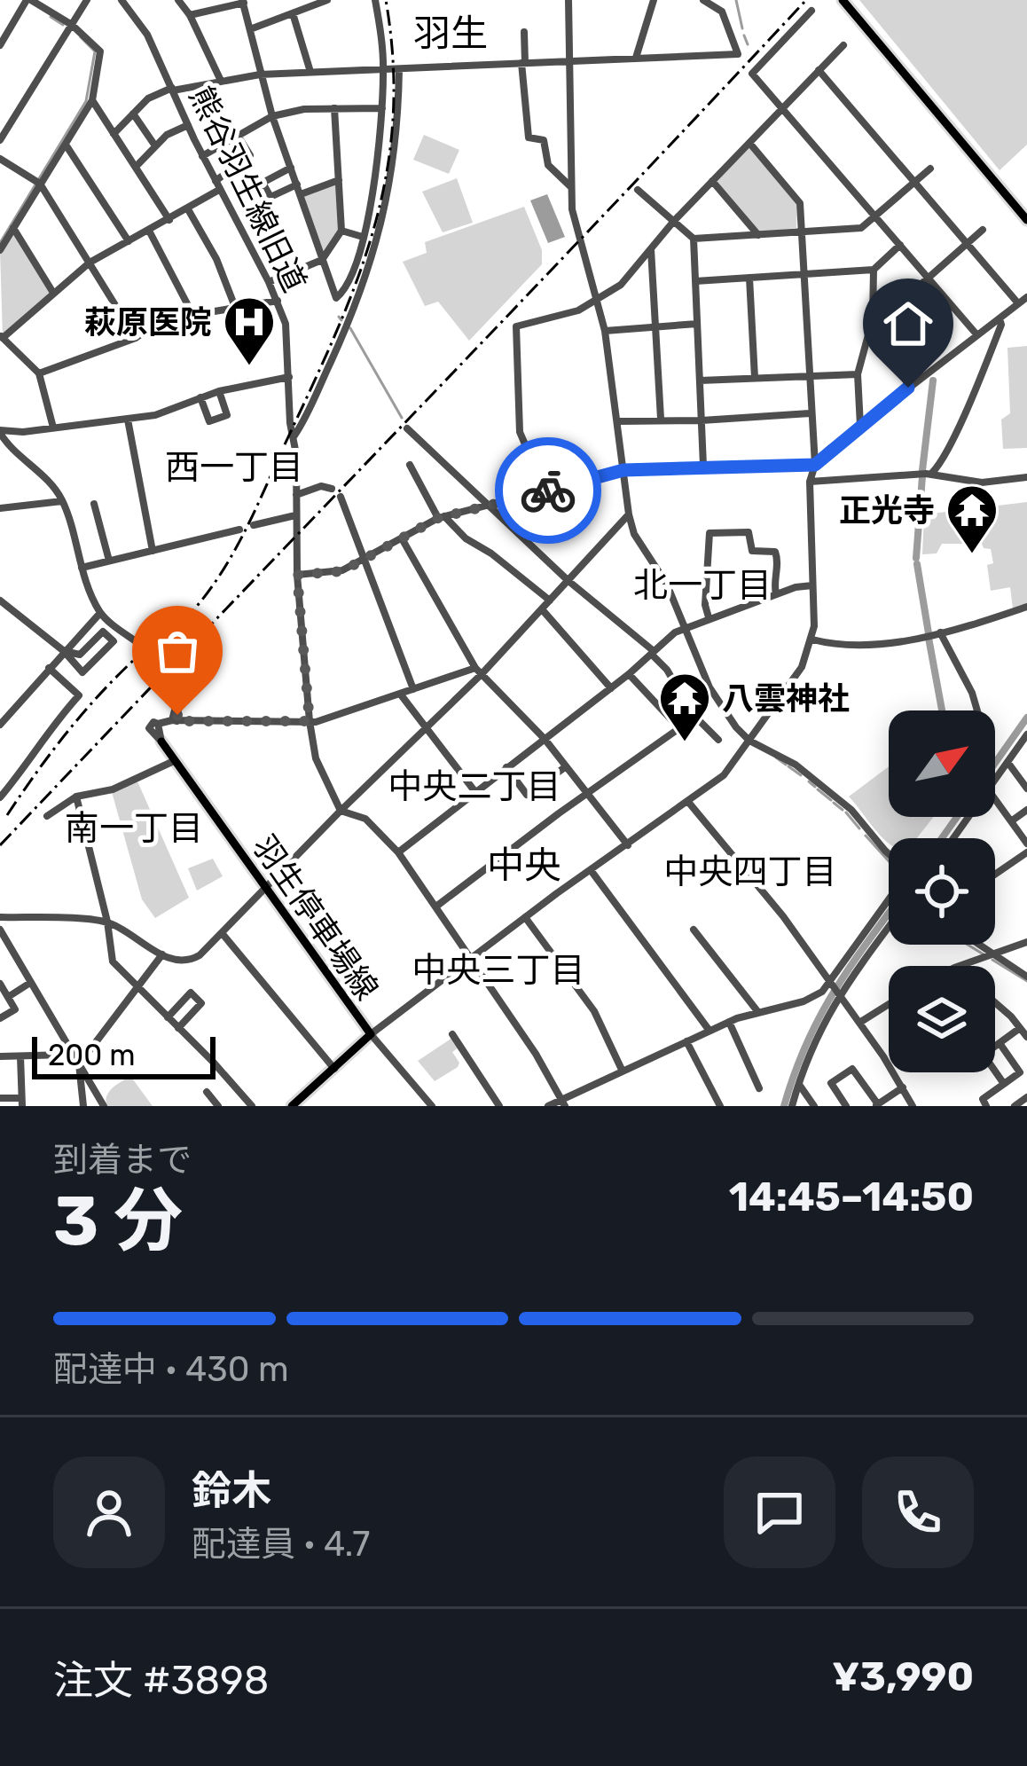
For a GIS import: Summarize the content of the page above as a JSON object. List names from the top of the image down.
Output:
{
  "streets": {
    "main road": ["羽生停車場線"],
    "street": ["熊谷羽生線旧道"]
  },
  "districts": [
    "羽生",
    "西一丁目",
    "北一丁目",
    "中央二丁目",
    "南一丁目",
    "中央",
    "中央四丁目",
    "中央三丁目"
  ],
  "places": {
    "hospital": ["萩原医院"],
    "temple": ["正光寺", "八雲神社"]
  },
  "scale_bar": "200 m",
  "north": "top right",
  "page": {
    "scale": "200 m",
    "heading": ["3 分", "到着まで", "14:45–14:50"],
    "panel": [
      "鈴木",
      "配達員 · 4.7",
      "注文 #3898",
      "¥3,990"
    ],
    "bar": "配達中 · 430 m"
  }
}
